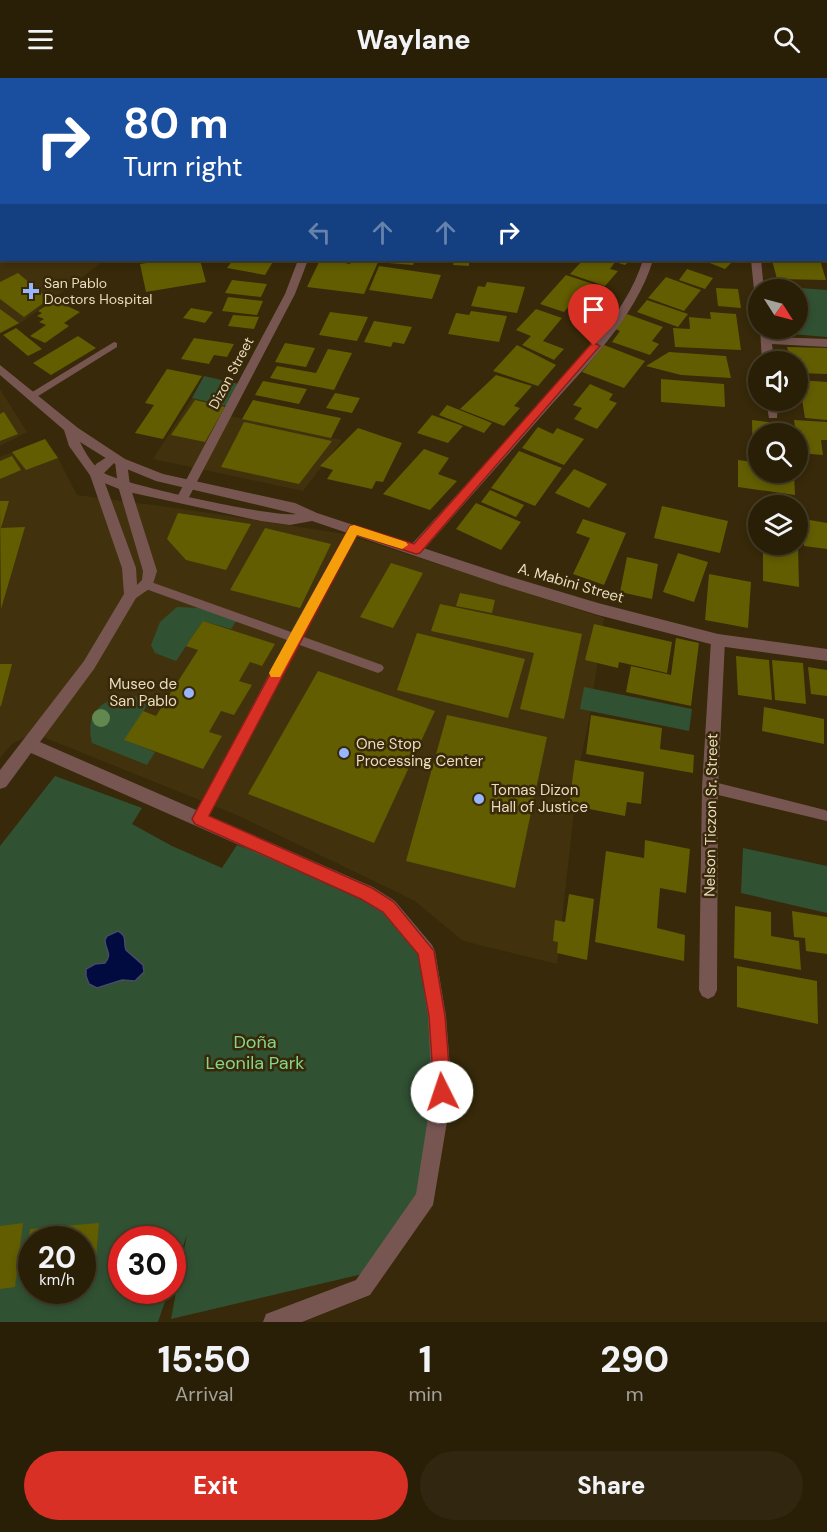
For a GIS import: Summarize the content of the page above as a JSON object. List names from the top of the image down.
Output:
{
  "streets": {
    "street": ["Dizon Street", "A. Mabini Street", "Nelson Ticzon Sr. Street"]
  },
  "crossings": [
    ["Dizon Street", "A. Mabini Street"],
    ["A. Mabini Street", "Nelson Ticzon Sr. Street"]
  ],
  "parks": ["Doña Leonila Park"],
  "places": {
    "health": ["San Pablo Doctors Hospital"],
    "other": ["Museo de San Pablo", "One Stop Processing Center", "Tomas Dizon Hall of Justice"]
  },
  "north": "bottom right",
  "page": {
    "header": "Waylane",
    "turn": ["80 m", "Turn right"],
    "speed": "20 km/h",
    "limit": "30",
    "eta": [
      "15:50",
      "Arrival",
      "1",
      "min",
      "290",
      "m"
    ],
    "buttons": ["Exit", "Share"]
  }
}
